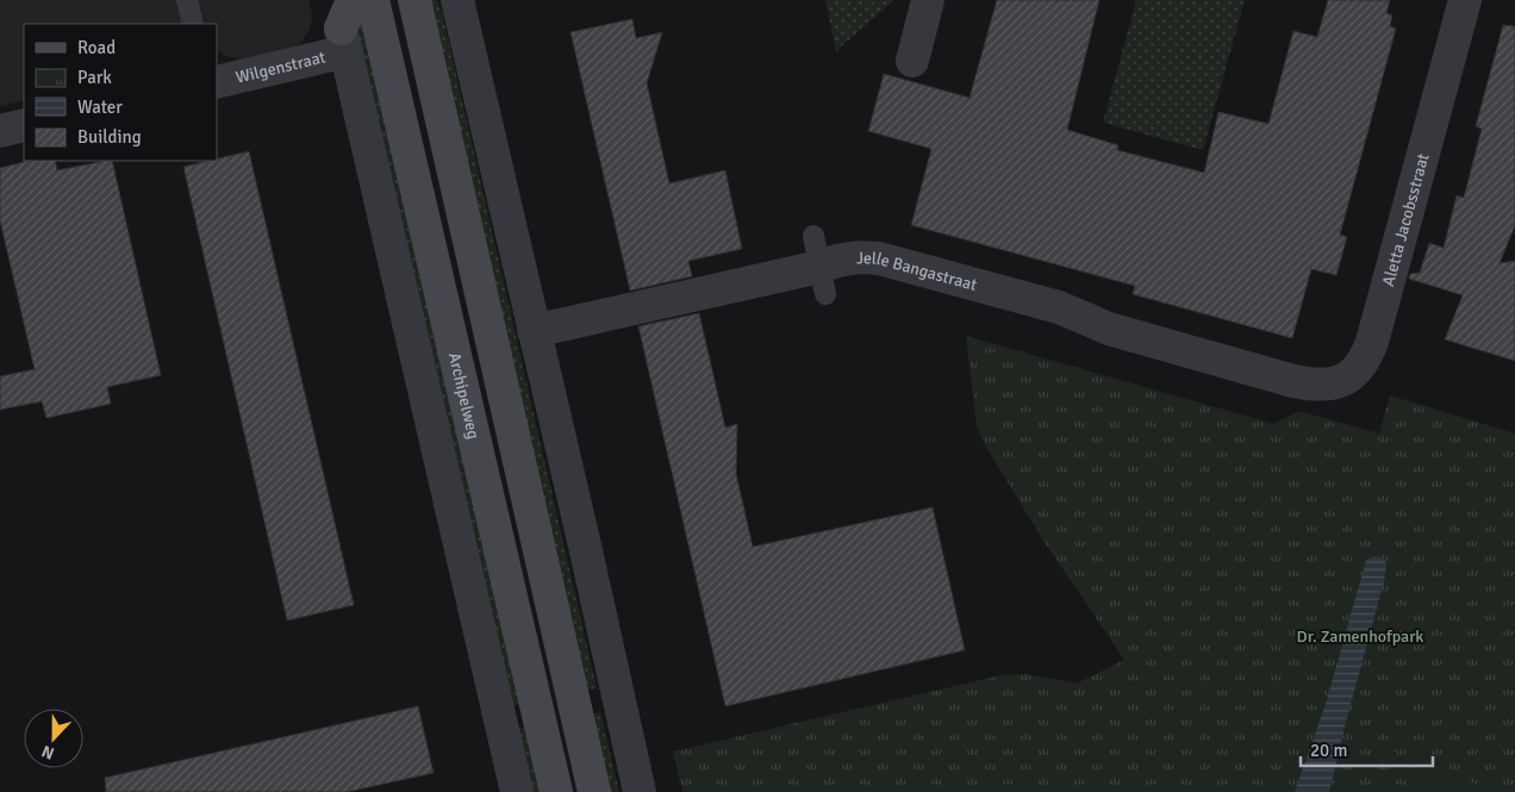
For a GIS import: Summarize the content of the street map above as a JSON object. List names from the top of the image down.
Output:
{
  "streets": {
    "main road": ["Archipelweg"],
    "street": ["Wilgenstraat", "Aletta Jacobsstraat", "Jelle Bangastraat"]
  },
  "crossings": [
    ["Aletta Jacobsstraat", "Jelle Bangastraat"]
  ],
  "parks": ["Dr. Zamenhofpark"],
  "legend": [
    "Road",
    "Park",
    "Water",
    "Building"
  ],
  "scale_bar": "20 m",
  "north": "bottom"
}
